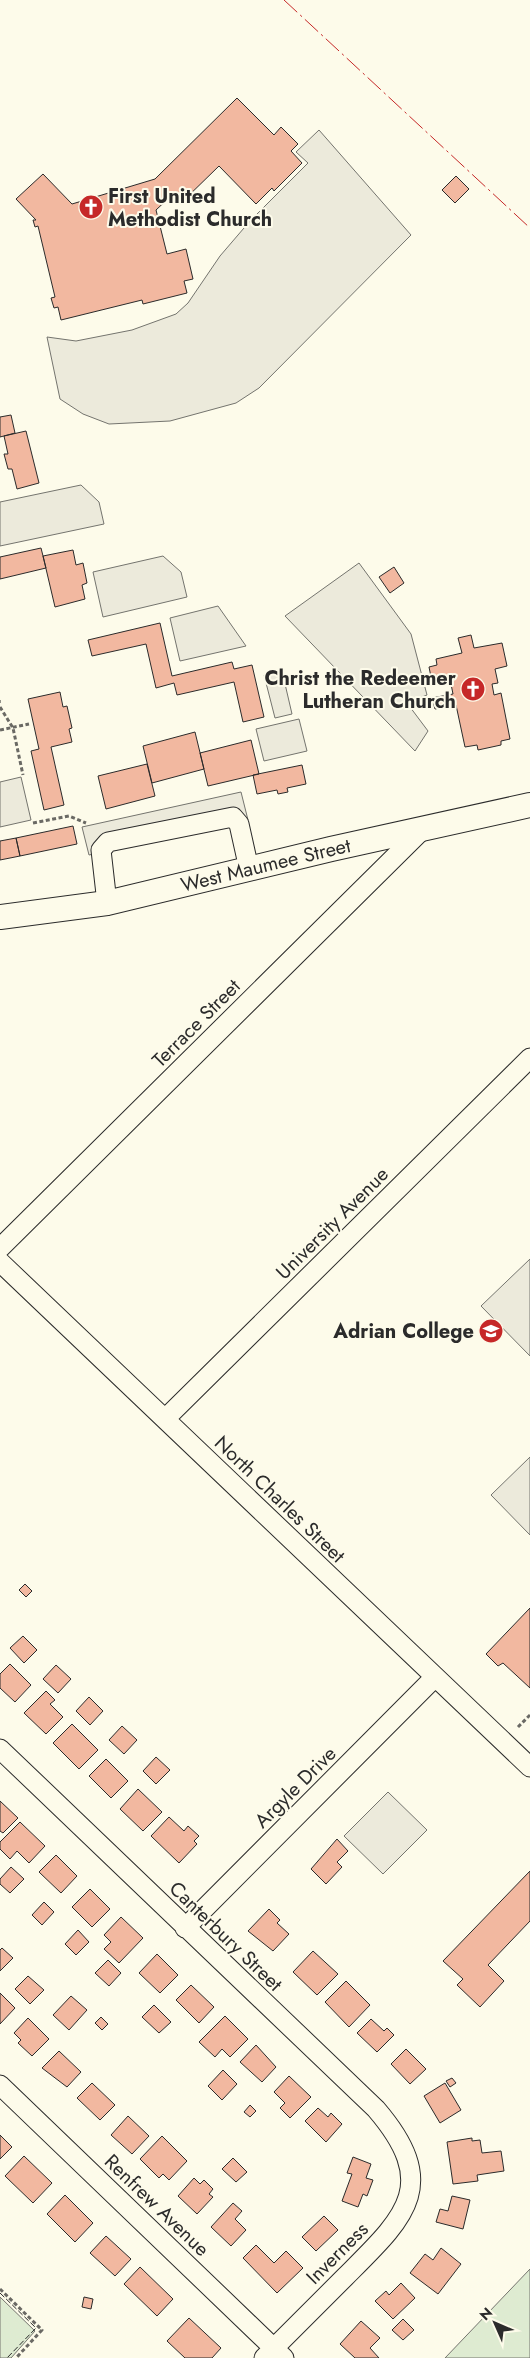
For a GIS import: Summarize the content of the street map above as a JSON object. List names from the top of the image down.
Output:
{
  "streets": {
    "main road": ["West Maumee Street"],
    "street": [
      "Terrace Street",
      "University Avenue",
      "North Charles Street",
      "Argyle Drive",
      "Canterbury Street",
      "Renfrew Avenue",
      "Inverness"
    ]
  },
  "crossings": [
    ["West Maumee Street", "Terrace Street"],
    ["University Avenue", "North Charles Street"],
    ["North Charles Street", "Argyle Drive"],
    ["Argyle Drive", "Canterbury Street"],
    ["Canterbury Street", "Inverness"],
    ["Renfrew Avenue", "Inverness"]
  ],
  "places": {
    "church": ["First United Methodist Church", "Christ the Redeemer Lutheran Church"],
    "school or university": ["Adrian College"]
  },
  "north": "top left"
}
